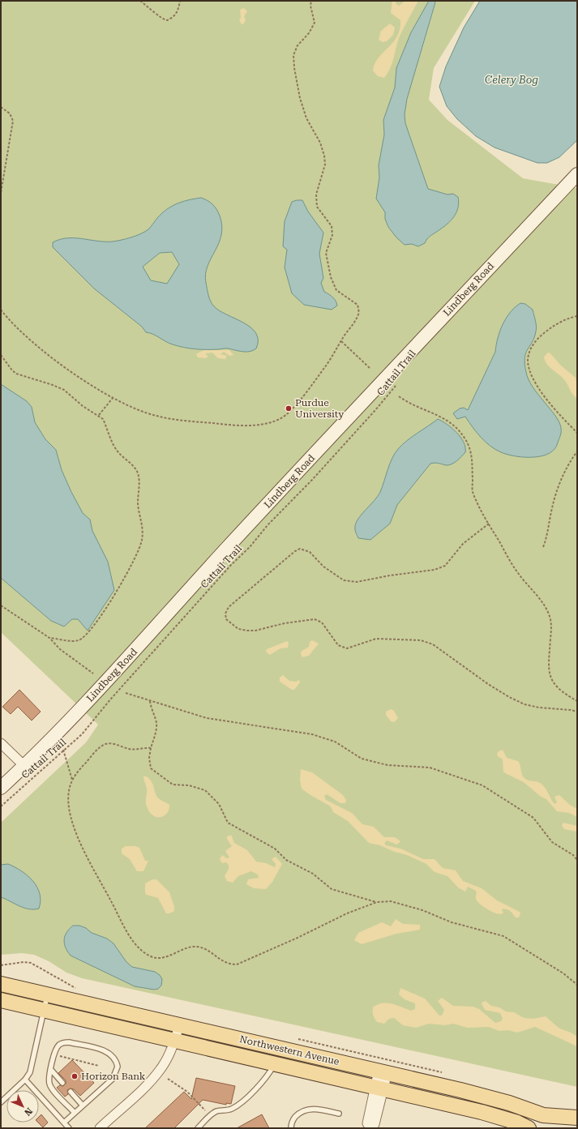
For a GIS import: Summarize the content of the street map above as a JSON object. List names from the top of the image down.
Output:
{
  "streets": {
    "main road": ["Lindberg Road", "Northwestern Avenue"],
    "path": ["Cattail Trail"]
  },
  "water": ["Celery Bog"],
  "places": ["Purdue University", "Horizon Bank"],
  "north": "bottom right"
}
